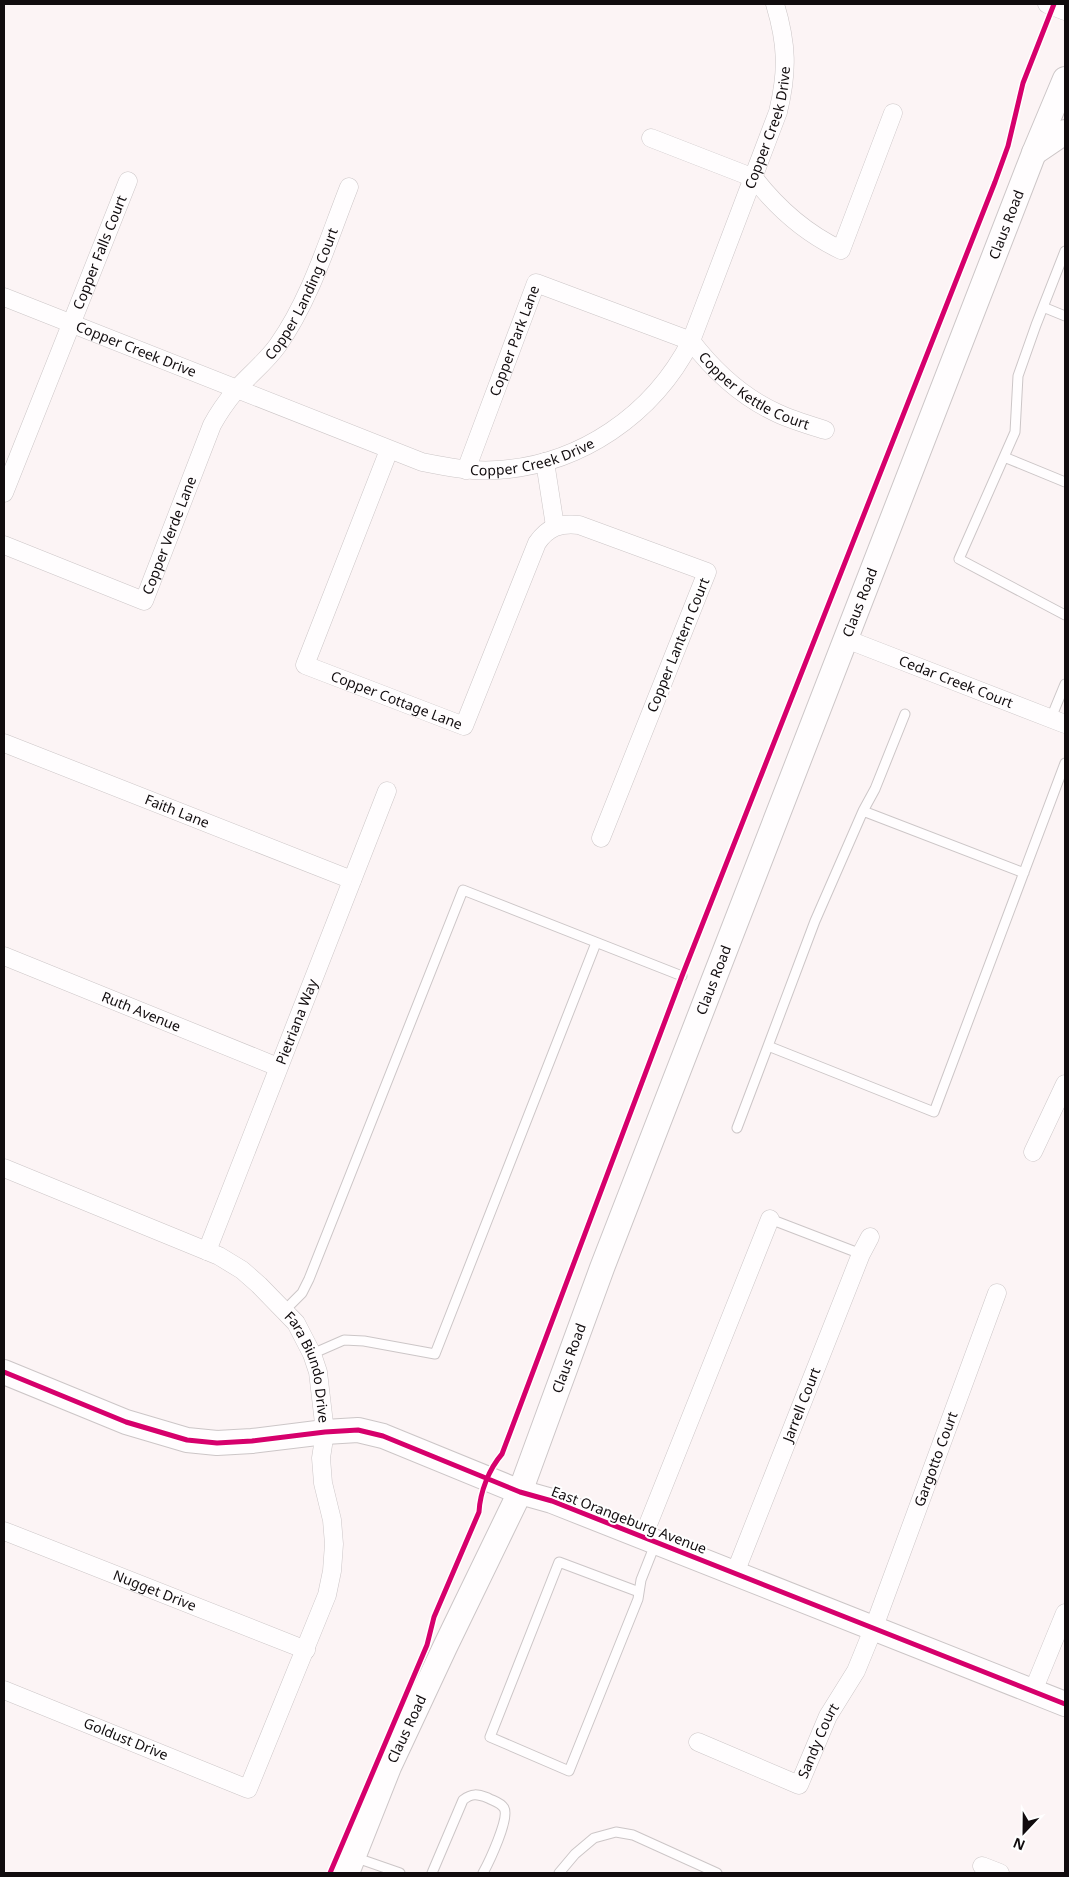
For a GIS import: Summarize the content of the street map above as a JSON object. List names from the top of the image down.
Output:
{
  "streets": {
    "main road": ["Claus Road", "East Orangeburg Avenue"],
    "street": [
      "Copper Creek Drive",
      "Copper Falls Court",
      "Copper Landing Court",
      "Copper Park Lane",
      "Copper Kettle Court",
      "Copper Verde Lane",
      "Copper Lantern Court",
      "Cedar Creek Court",
      "Copper Cottage Lane",
      "Faith Lane",
      "Ruth Avenue",
      "Pietriana Way",
      "Fara Biundo Drive",
      "Jarrell Court",
      "Gargotto Court",
      "Nugget Drive",
      "Goldust Drive",
      "Sandy Court"
    ]
  },
  "crossings": [
    ["Copper Creek Drive", "Copper Falls Court"],
    ["Copper Creek Drive", "Copper Landing Court"],
    ["Copper Creek Drive", "Copper Park Lane"],
    ["Copper Creek Drive", "Copper Kettle Court"],
    ["Copper Creek Drive", "Copper Verde Lane"],
    ["Copper Creek Drive", "Copper Cottage Lane"],
    ["Claus Road", "Cedar Creek Court"],
    ["Claus Road", "East Orangeburg Avenue"],
    ["Copper Landing Court", "Copper Verde Lane"],
    ["Copper Park Lane", "Copper Kettle Court"],
    ["Copper Lantern Court", "Copper Cottage Lane"],
    ["Faith Lane", "Pietriana Way"],
    ["Ruth Avenue", "Pietriana Way"],
    ["Pietriana Way", "Fara Biundo Drive"],
    ["Fara Biundo Drive", "East Orangeburg Avenue"],
    ["Fara Biundo Drive", "Nugget Drive"],
    ["Fara Biundo Drive", "Goldust Drive"],
    ["Jarrell Court", "East Orangeburg Avenue"],
    ["Gargotto Court", "East Orangeburg Avenue"],
    ["Gargotto Court", "Sandy Court"],
    ["East Orangeburg Avenue", "Sandy Court"]
  ],
  "north": "bottom"
}
